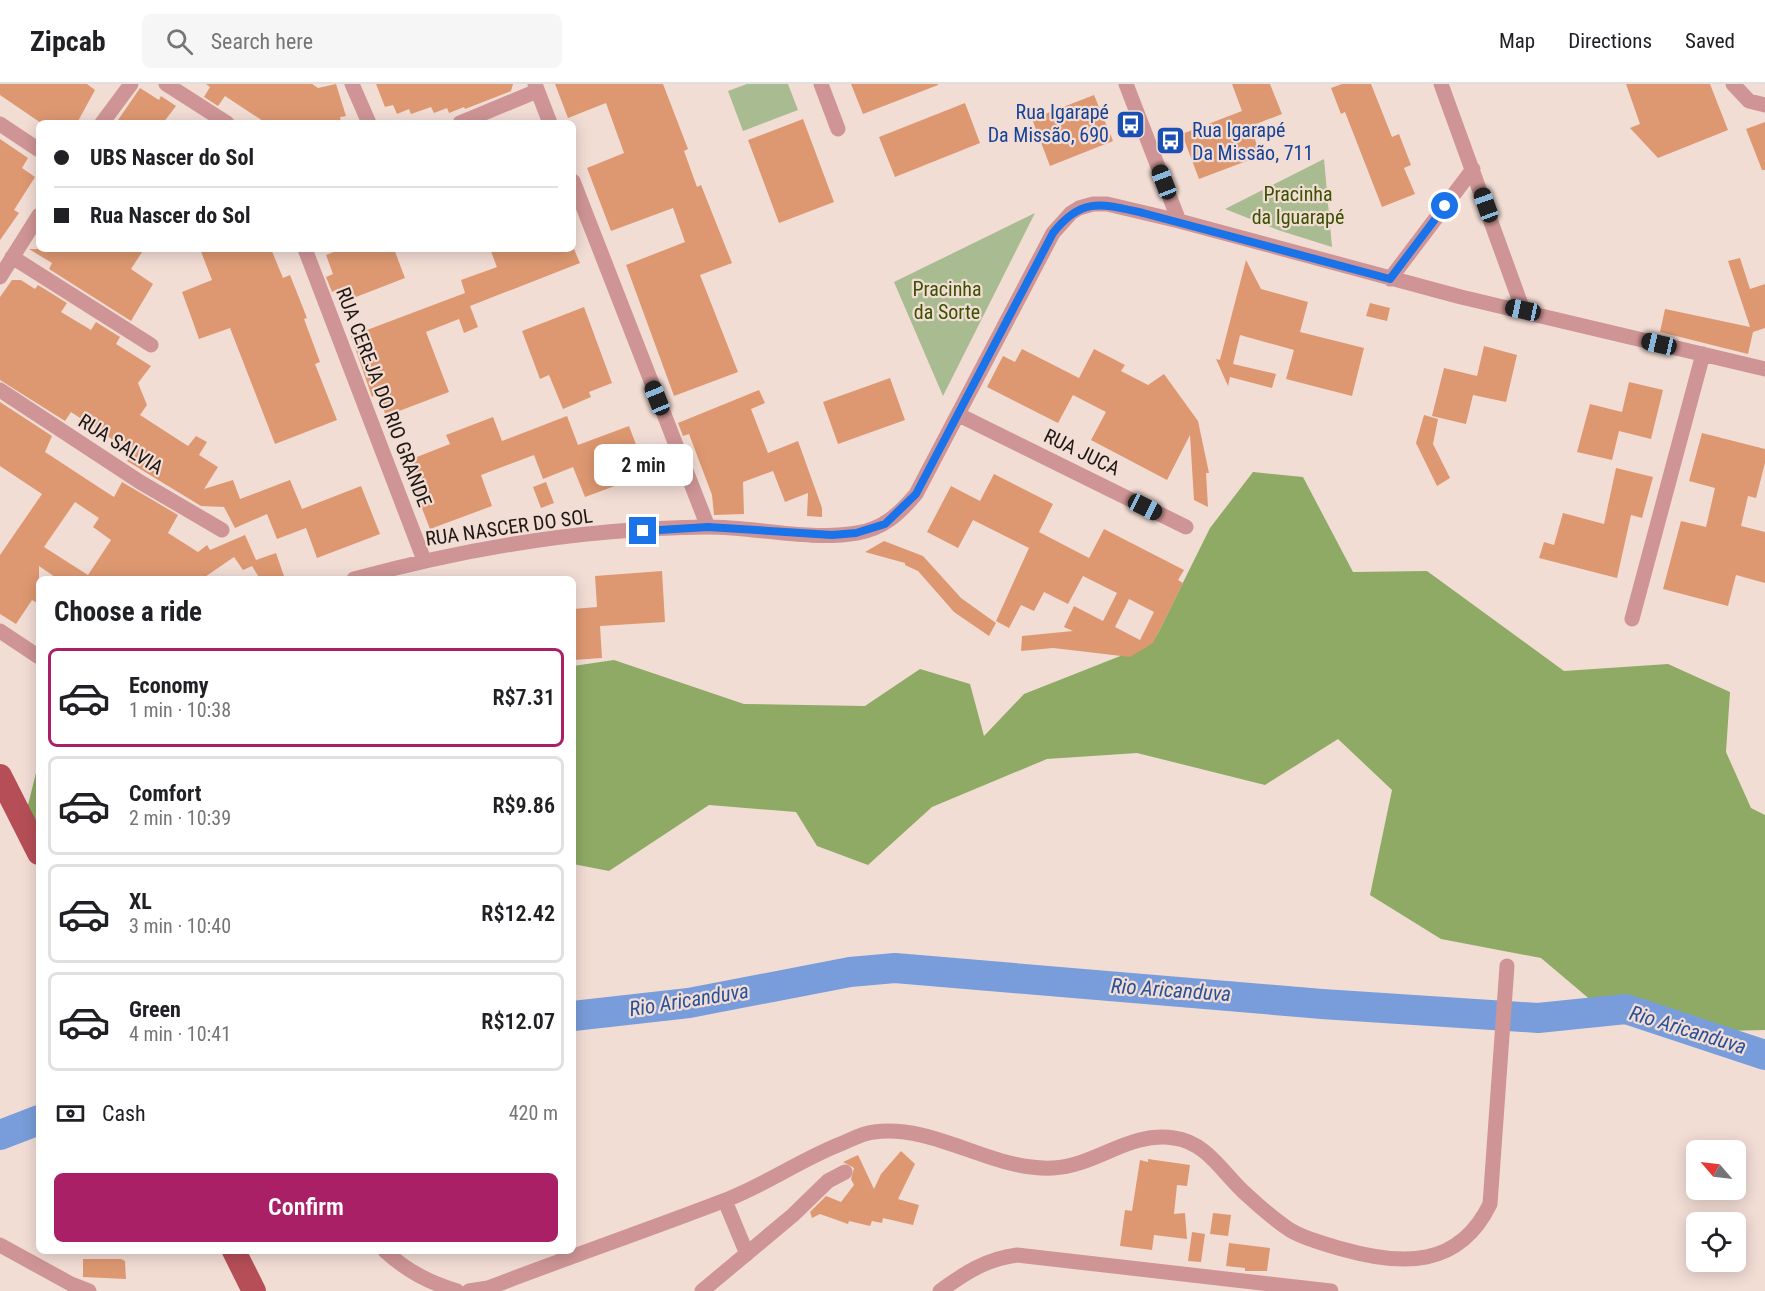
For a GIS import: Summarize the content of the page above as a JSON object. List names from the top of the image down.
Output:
{
  "streets": {
    "street": [
      "RUA CEREJA DO RIO GRANDE",
      "RUA SALVIA",
      "RUA JUCA",
      "RUA NASCER DO SOL"
    ]
  },
  "crossings": [
    ["RUA CEREJA DO RIO GRANDE", "RUA NASCER DO SOL"],
    ["RUA JUCA", "RUA NASCER DO SOL"]
  ],
  "water": ["Rio Aricanduva"],
  "parks": ["Pracinha da Iguarapé", "Pracinha da Sorte"],
  "places": {
    "bus stop": ["Rua Igarapé Da Missão, 690", "Rua Igarapé Da Missão, 711"]
  },
  "north": "top left",
  "page": {
    "header": "Zipcab",
    "search": "Search here",
    "nav": ["Map", "Directions", "Saved"],
    "banner": ["UBS Nascer do Sol", "Rua Nascer do Sol"],
    "bubble": "2 min",
    "heading": "Choose a ride",
    "list": [
      {
        "name": "Economy",
        "note": "1 min · 10:38",
        "value": "R$7.31"
      },
      {
        "name": "Comfort",
        "note": "2 min · 10:39",
        "value": "R$9.86"
      },
      {
        "name": "XL",
        "note": "3 min · 10:40",
        "value": "R$12.42"
      },
      {
        "name": "Green",
        "note": "4 min · 10:41",
        "value": "R$12.07"
      }
    ],
    "pay": ["Cash", "420 m"],
    "buttons": "Confirm"
  }
}
